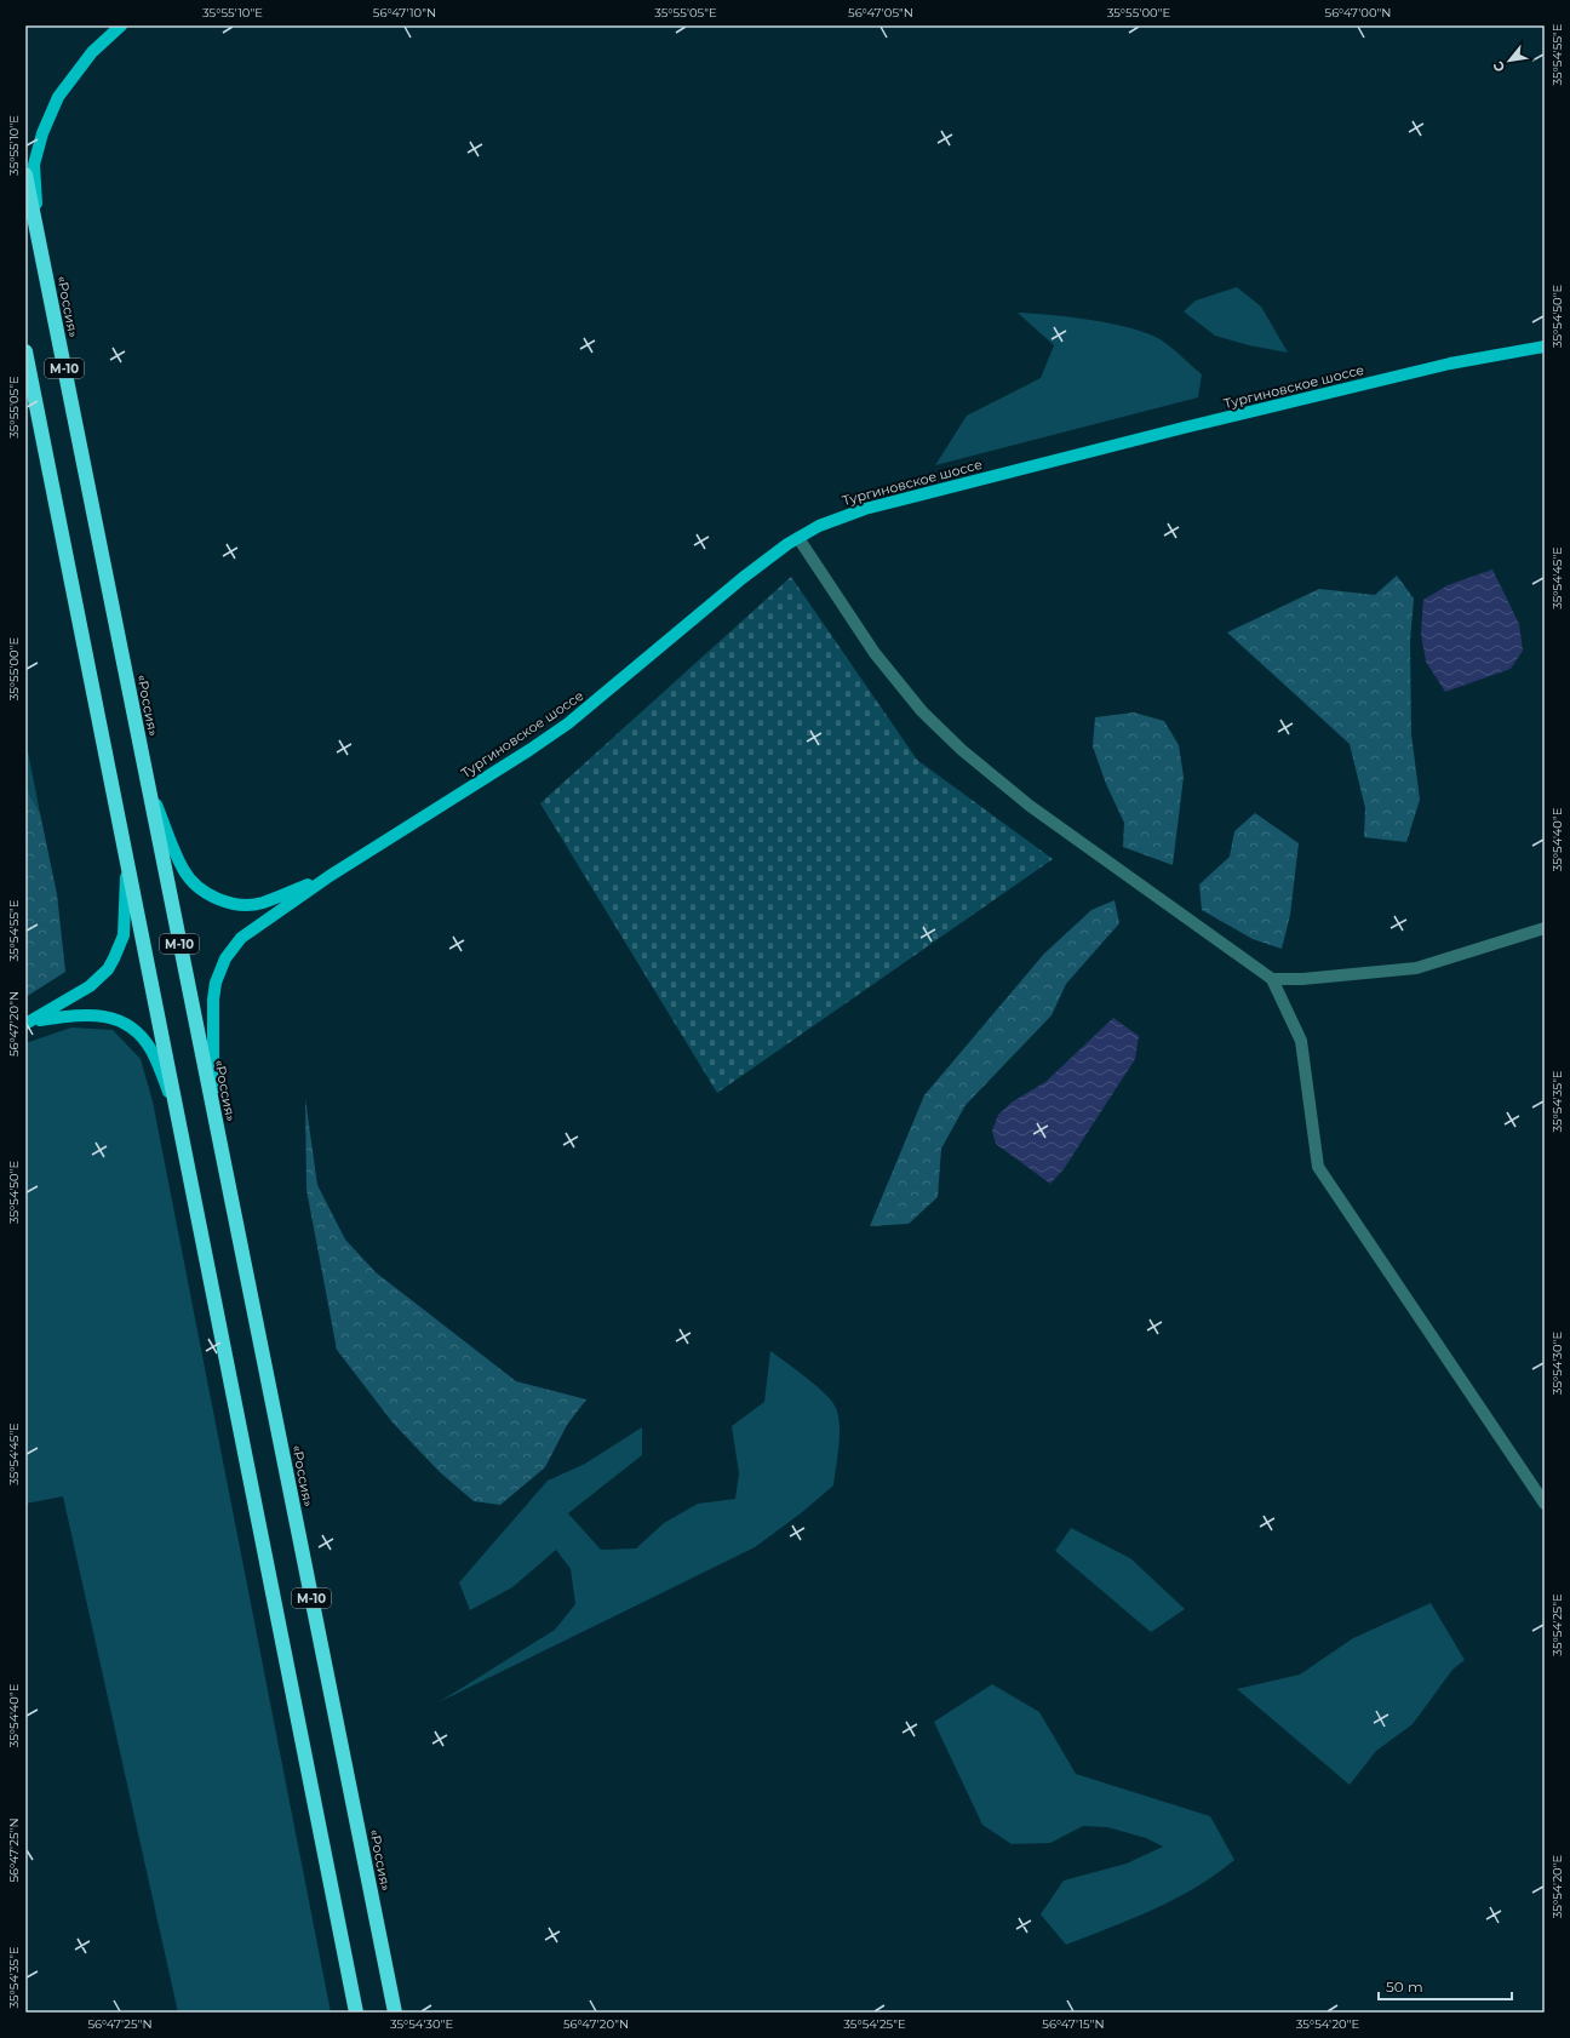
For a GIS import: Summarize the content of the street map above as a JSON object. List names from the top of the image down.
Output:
{
  "streets": {
    "highway": ["«Россия»", "М-10"],
    "main road": ["Тургиновское шоссе"]
  },
  "crossings": [
    ["«Россия»", "Тургиновское шоссе"]
  ],
  "scale_bar": "50 m",
  "north": "bottom left",
  "coordinates": [
    "35°55'10\"E",
    "56°47'10\"N",
    "35°55'05\"E",
    "56°47'05\"N",
    "35°55'00\"E",
    "56°47'00\"N",
    "35°54'55\"E",
    "35°54'50\"E",
    "35°54'45\"E",
    "35°54'40\"E",
    "56°47'20\"N",
    "35°54'35\"E",
    "35°54'30\"E",
    "35°54'25\"E",
    "56°47'25\"N",
    "35°54'20\"E",
    "56°47'15\"N"
  ]
}
